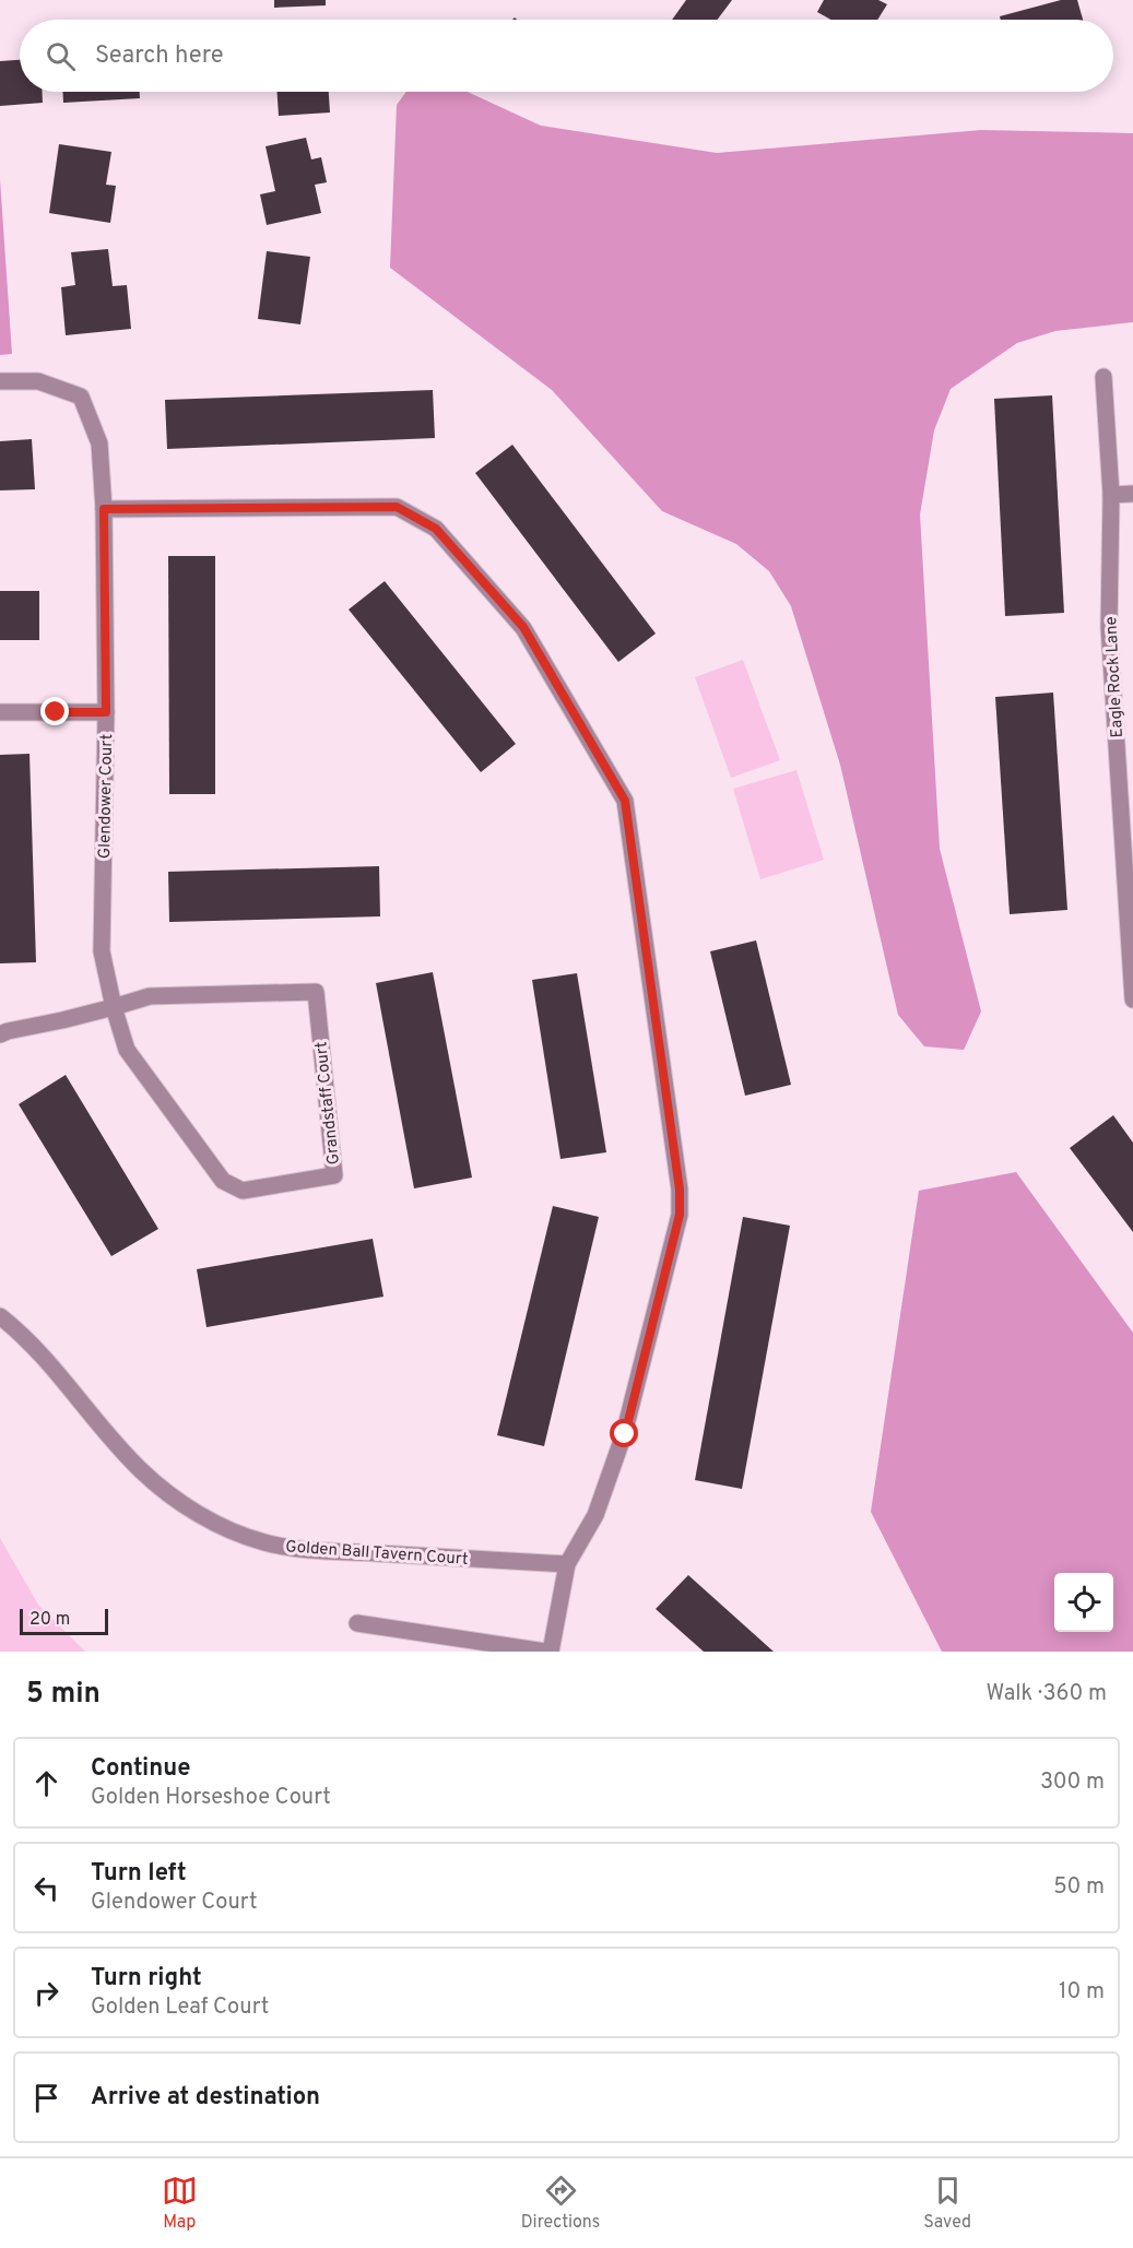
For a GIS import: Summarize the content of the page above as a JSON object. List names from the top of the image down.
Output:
{
  "streets": {
    "street": [
      "Eagle Rock Lane",
      "Glendower Court",
      "Grandstaff Court",
      "Golden Ball Tavern Court"
    ]
  },
  "crossings": [
    ["Glendower Court", "Grandstaff Court"]
  ],
  "scale_bar": "20 m",
  "page": {
    "search": "Search here",
    "scale": "20 m",
    "heading": ["5 min", "Walk · 360 m"],
    "list": [
      ["Continue", "Golden Horseshoe Court", "300 m"],
      ["Turn left", "Glendower Court", "50 m"],
      ["Turn right", "Golden Leaf Court", "10 m"],
      "Arrive at destination"
    ],
    "nav": ["Map", "Directions", "Saved"]
  }
}
